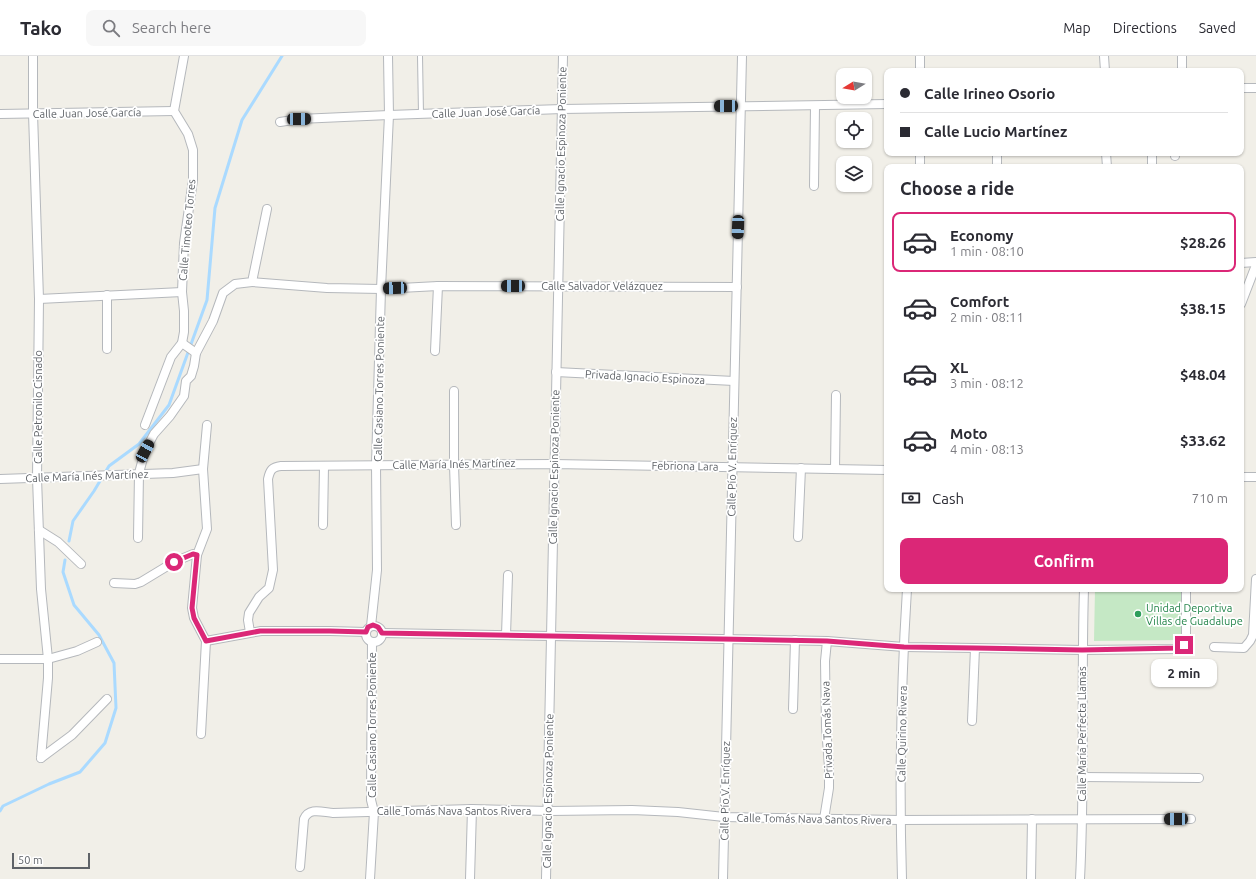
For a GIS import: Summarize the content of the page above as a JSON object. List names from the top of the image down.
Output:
{
  "streets": {
    "street": [
      "Calle Juan José García",
      "Calle Ignacio Espinoza Poniente",
      "Calle Timoteo Torres",
      "Calle Salvador Velázquez",
      "Privada Ignacio Espinoza",
      "Calle Casiano Torres Poniente",
      "Calle Petronilo Cisnado",
      "Calle María Inés Martínez",
      "Febriona Lara",
      "Calle Pío V. Enríquez",
      "Privada Tomás Nava",
      "Calle Quirino Rivera",
      "Calle María Perfecta Llamas",
      "Calle Tomás Nava Santos Rivera"
    ]
  },
  "crossings": [
    ["Calle Juan José García", "Calle Ignacio Espinoza Poniente"],
    ["Calle Juan José García", "Calle Timoteo Torres"],
    ["Calle Juan José García", "Calle Casiano Torres Poniente"],
    ["Calle Juan José García", "Calle Petronilo Cisnado"],
    ["Calle Juan José García", "Calle Pío V. Enríquez"],
    ["Calle Ignacio Espinoza Poniente", "Calle Salvador Velázquez"],
    ["Calle Ignacio Espinoza Poniente", "Privada Ignacio Espinoza"],
    ["Calle Ignacio Espinoza Poniente", "Calle María Inés Martínez"],
    ["Calle Ignacio Espinoza Poniente", "Febriona Lara"],
    ["Calle Ignacio Espinoza Poniente", "Calle Tomás Nava Santos Rivera"],
    ["Calle Salvador Velázquez", "Calle Casiano Torres Poniente"],
    ["Calle Salvador Velázquez", "Calle Pío V. Enríquez"],
    ["Privada Ignacio Espinoza", "Calle Pío V. Enríquez"],
    ["Calle Casiano Torres Poniente", "Calle María Inés Martínez"],
    ["Calle Casiano Torres Poniente", "Calle Tomás Nava Santos Rivera"],
    ["Calle Petronilo Cisnado", "Calle María Inés Martínez"],
    ["Calle María Inés Martínez", "Febriona Lara"],
    ["Febriona Lara", "Calle Pío V. Enríquez"],
    ["Calle Pío V. Enríquez", "Calle Tomás Nava Santos Rivera"],
    ["Privada Tomás Nava", "Calle Tomás Nava Santos Rivera"],
    ["Calle Quirino Rivera", "Calle Tomás Nava Santos Rivera"],
    ["Calle María Perfecta Llamas", "Calle Tomás Nava Santos Rivera"]
  ],
  "places": ["Unidad Deportiva Villas de Guadalupe"],
  "scale_bar": "50 m",
  "north": "left",
  "page": {
    "header": "Tako",
    "search": "Search here",
    "nav": ["Map", "Directions", "Saved"],
    "banner": ["Calle Irineo Osorio", "Calle Lucio Martínez"],
    "heading": "Choose a ride",
    "list": [
      {
        "name": "Economy",
        "note": "1 min · 08:10",
        "value": "$28.26"
      },
      {
        "name": "Comfort",
        "note": "2 min · 08:11",
        "value": "$38.15"
      },
      {
        "name": "XL",
        "note": "3 min · 08:12",
        "value": "$48.04"
      },
      {
        "name": "Moto",
        "note": "4 min · 08:13",
        "value": "$33.62"
      }
    ],
    "pay": ["Cash", "710 m"],
    "buttons": "Confirm",
    "bubble": "2 min",
    "scale": "50 m"
  }
}
